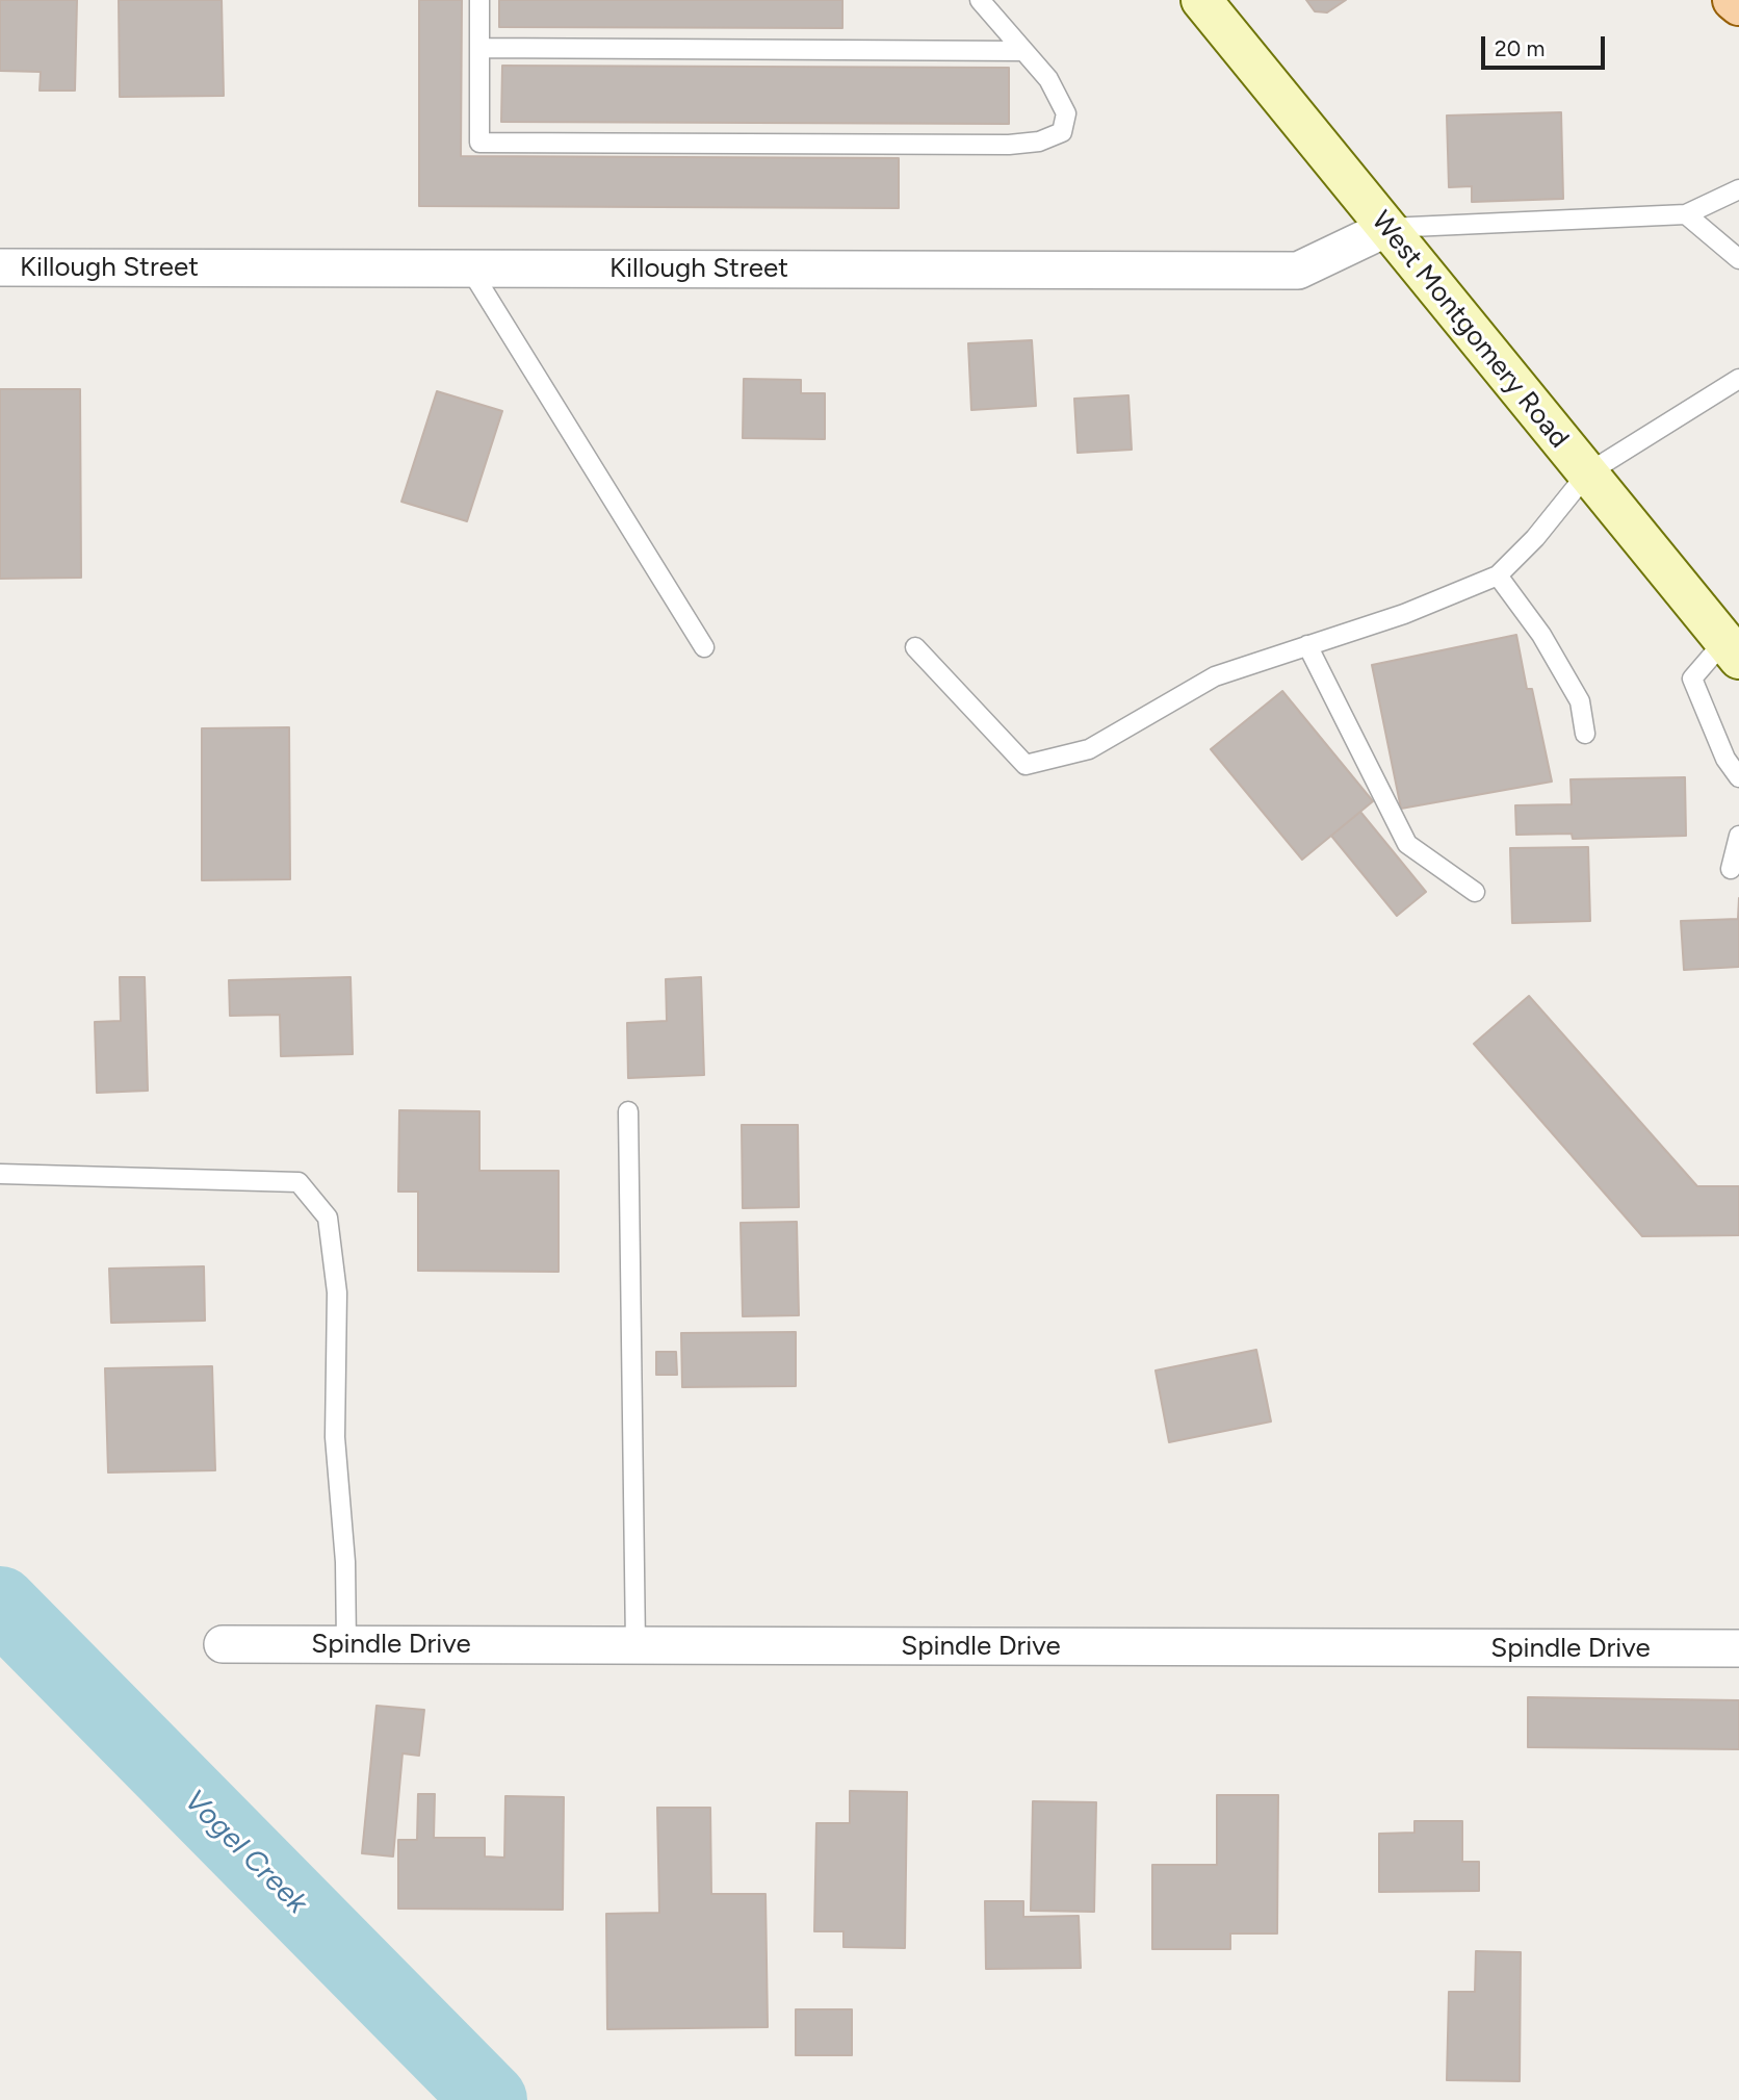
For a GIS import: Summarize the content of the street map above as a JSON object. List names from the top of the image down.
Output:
{
  "streets": {
    "main road": ["West Montgomery Road"],
    "street": ["Killough Street", "Spindle Drive"]
  },
  "crossings": [
    ["Killough Street", "West Montgomery Road"]
  ],
  "water": ["Vogel Creek"],
  "scale_bar": "20 m"
}
